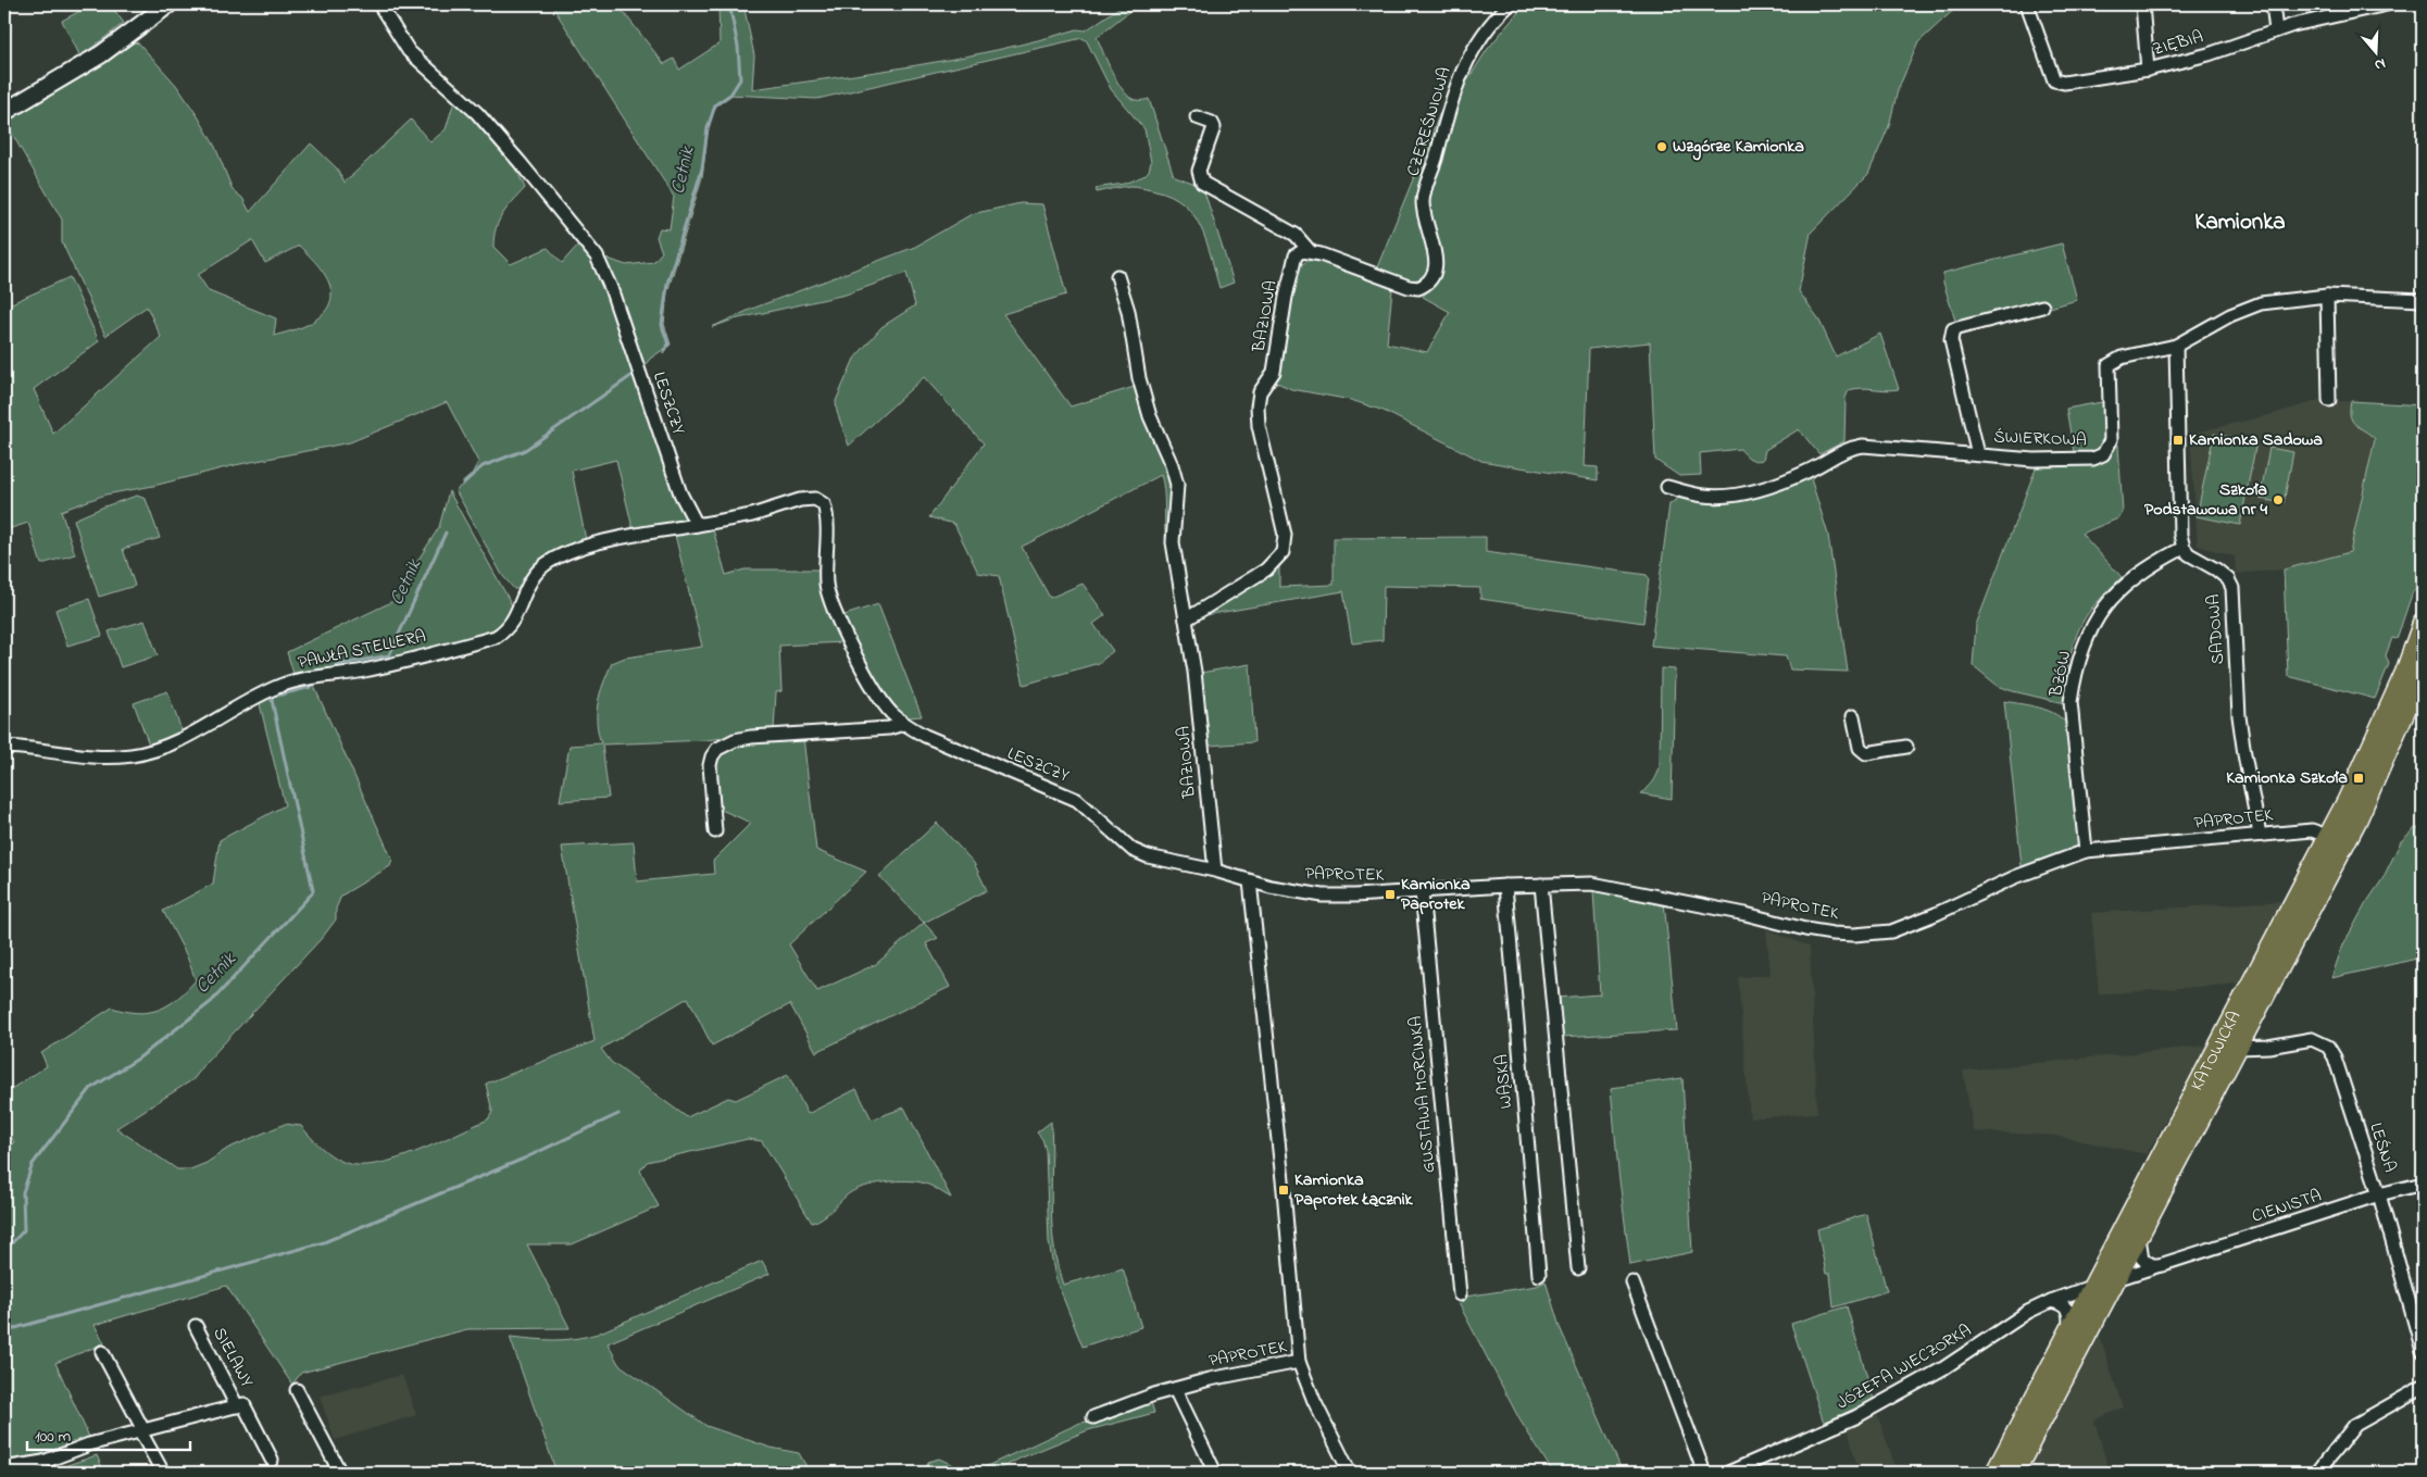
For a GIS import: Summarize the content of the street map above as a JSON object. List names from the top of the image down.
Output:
{
  "streets": {
    "main road": ["KATOWICKA"],
    "street": [
      "ZIĘBIA",
      "CZEREŚNIOWA",
      "BAZIOWA",
      "LESZCZY",
      "ŚWIERKOWA",
      "SADOWA",
      "PAWŁA STELLERA",
      "BZÓW",
      "PAPROTEK",
      "WĄSKA",
      "GUSTAWA MORCINKA",
      "LEŚNA",
      "CIENISTA",
      "SIELAWY",
      "JÓZEFA WIECZORKA"
    ]
  },
  "crossings": [
    ["CZEREŚNIOWA", "BAZIOWA"],
    ["BAZIOWA", "PAPROTEK"],
    ["LESZCZY", "PAWŁA STELLERA"],
    ["LESZCZY", "PAPROTEK"],
    ["SADOWA", "BZÓW"],
    ["SADOWA", "PAPROTEK"],
    ["BZÓW", "PAPROTEK"],
    ["PAPROTEK", "KATOWICKA"],
    ["PAPROTEK", "WĄSKA"],
    ["PAPROTEK", "GUSTAWA MORCINKA"],
    ["KATOWICKA", "LEŚNA"],
    ["KATOWICKA", "CIENISTA"],
    ["KATOWICKA", "JÓZEFA WIECZORKA"],
    ["LEŚNA", "CIENISTA"]
  ],
  "districts": ["Kamionka"],
  "water": ["Cetnik"],
  "places": {
    "other": ["Wzgórze Kamionka", "Szkoła Podstawowa nr 4"],
    "transit": [
      "Kamionka Sadowa",
      "Kamionka Szkoła",
      "Kamionka Paprotek",
      "Kamionka Paprotek Łącznik"
    ]
  },
  "scale_bar": "100 m",
  "north": "bottom"
}
